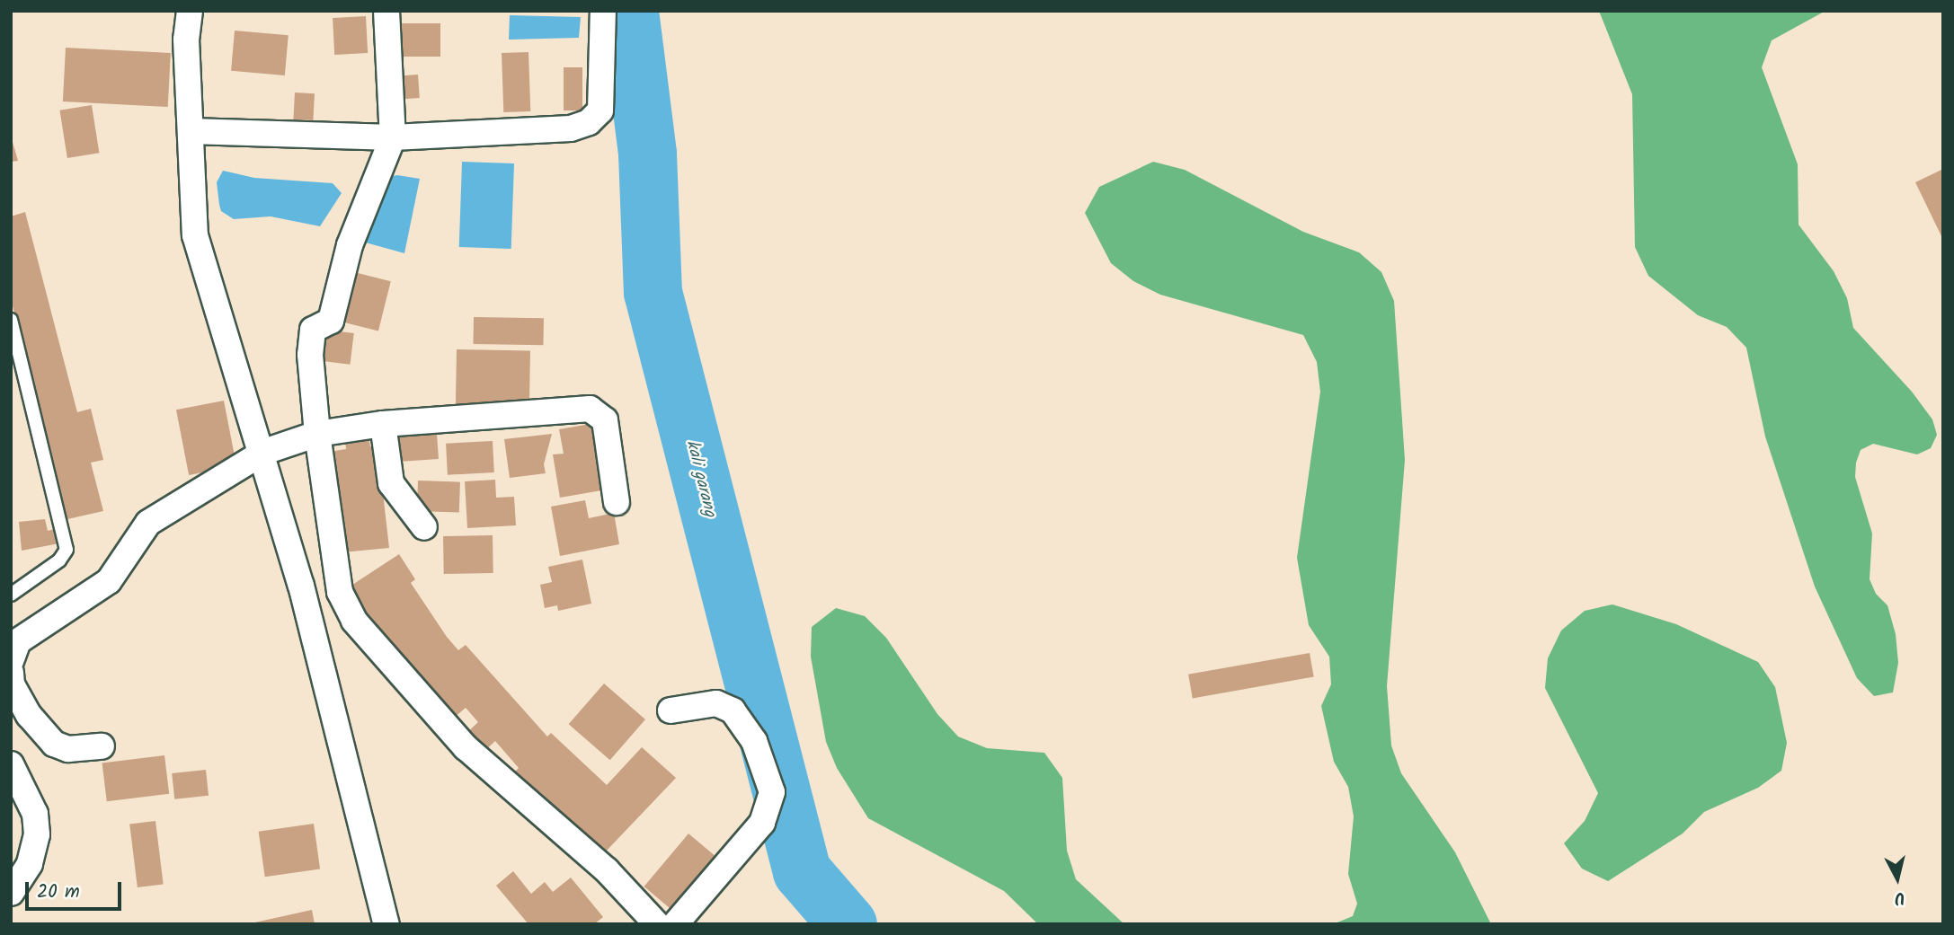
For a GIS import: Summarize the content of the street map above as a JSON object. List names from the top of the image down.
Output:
{
  "water": ["kali garang"],
  "scale_bar": "20 m",
  "north": "bottom"
}
